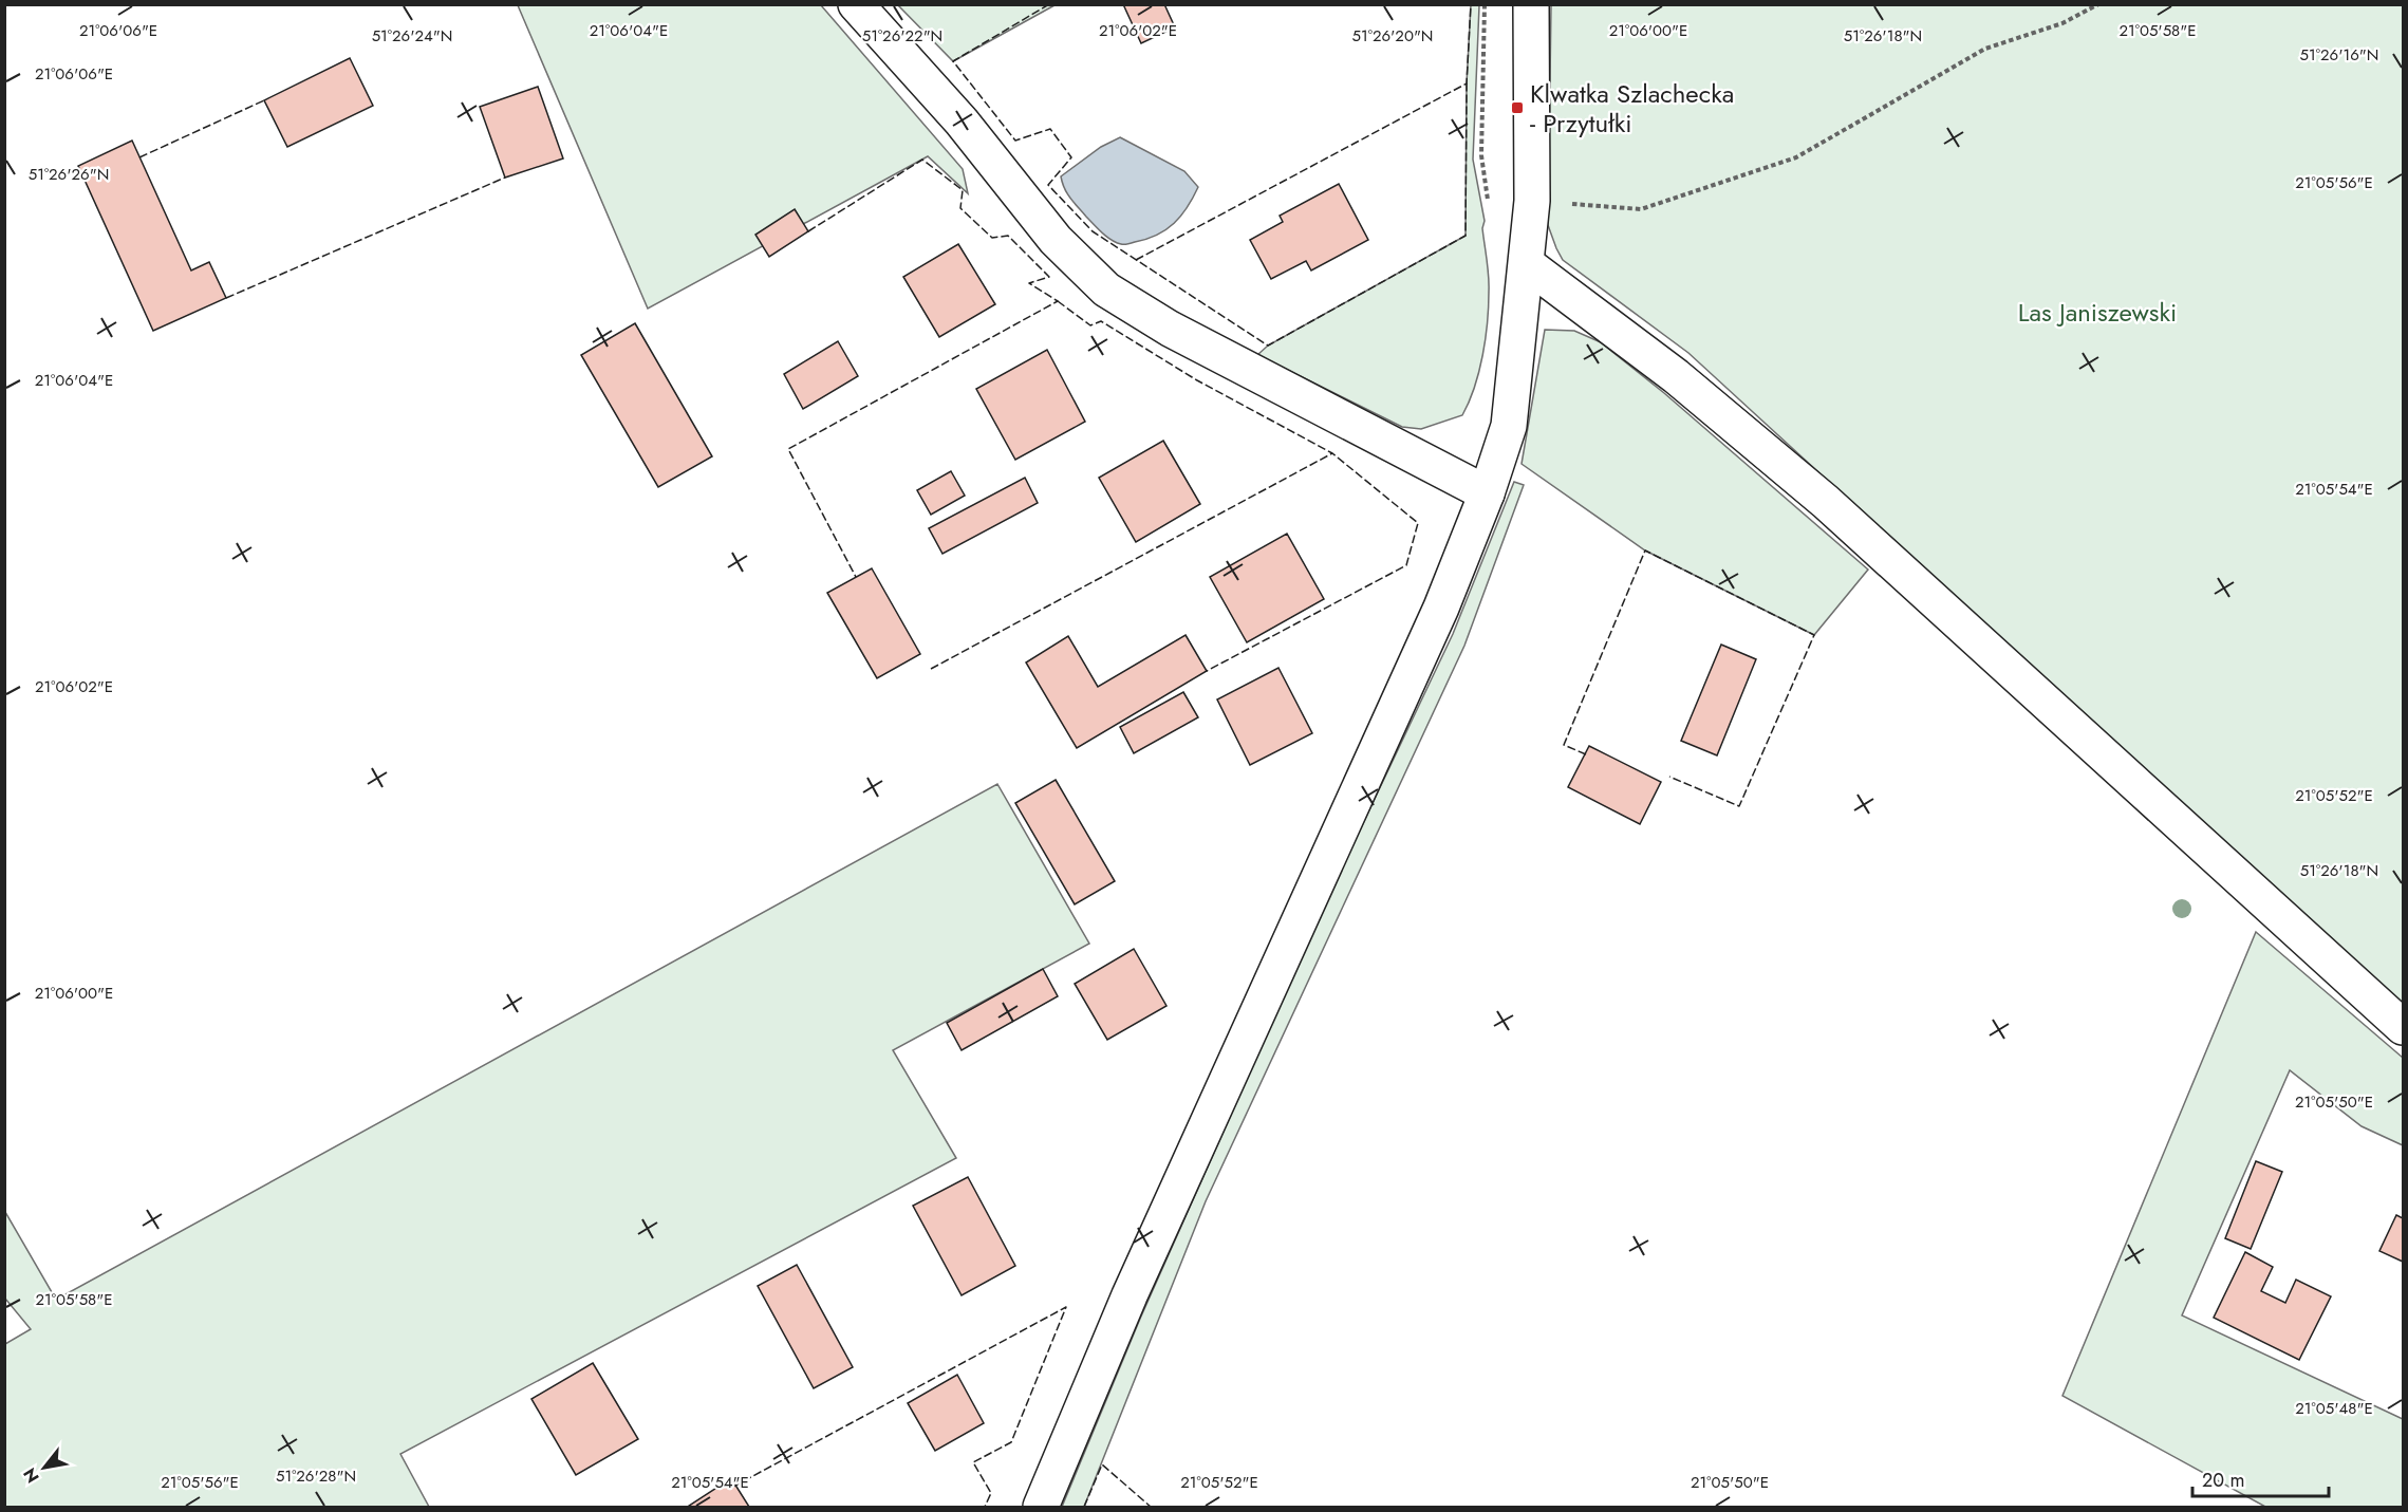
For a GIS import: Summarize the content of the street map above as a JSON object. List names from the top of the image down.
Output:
{
  "parks": ["Las Janiszewski"],
  "places": {
    "transit": ["Klwatka Szlachecka - Przytułki"]
  },
  "scale_bar": "20 m",
  "north": "bottom left",
  "coordinates": [
    "21°06'06\"E",
    "21°06'04\"E",
    "21°06'02\"E",
    "21°06'00\"E",
    "21°05'58\"E",
    "51°26'24\"N",
    "51°26'22\"N",
    "51°26'20\"N",
    "51°26'18\"N",
    "51°26'16\"N",
    "51°26'26\"N",
    "21°05'56\"E",
    "21°05'54\"E",
    "21°05'52\"E",
    "21°05'50\"E",
    "21°05'48\"E",
    "51°26'28\"N"
  ]
}
